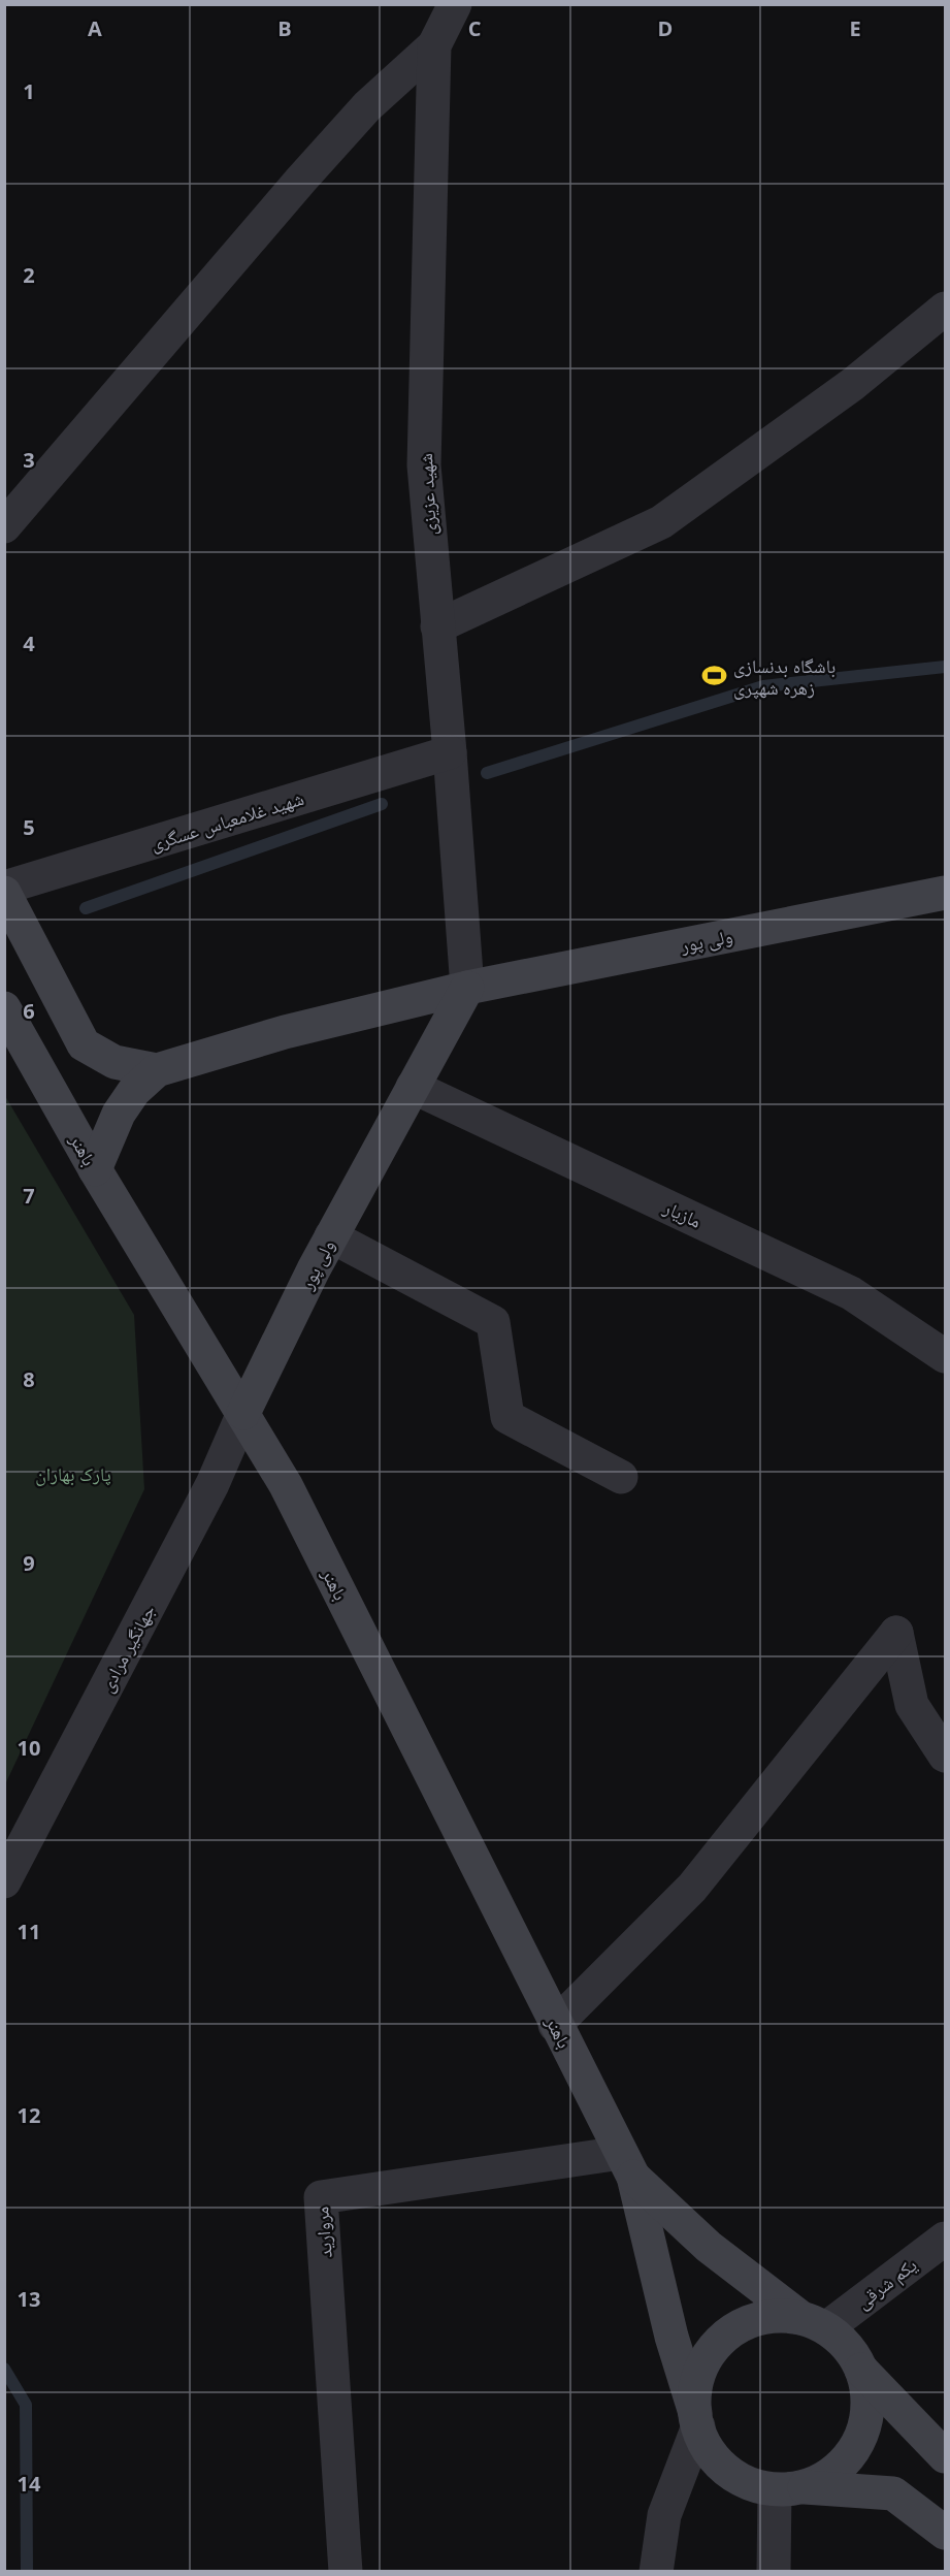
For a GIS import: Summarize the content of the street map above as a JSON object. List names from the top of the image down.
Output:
{
  "streets": {
    "main road": ["ولی پور", "باهنر"],
    "street": [
      "شهید عزیزی",
      "شهید غلامعباس عسگری",
      "مازیار",
      "جهانگیر مرادی",
      "مروارید",
      "یکم شرقی"
    ]
  },
  "crossings": [
    ["شهید عزیزی", "شهید غلامعباس عسگری"],
    ["شهید عزیزی", "ولی پور"],
    ["ولی پور", "باهنر"],
    ["ولی پور", "مازیار"],
    ["ولی پور", "جهانگیر مرادی"],
    ["باهنر", "جهانگیر مرادی"],
    ["باهنر", "مروارید"],
    ["باهنر", "یکم شرقی"]
  ],
  "parks": ["پارک بهاران"],
  "places": {
    "sports": ["باشگاه بدنسازی زهره شهپری"]
  },
  "grid": {
    "columns": [
      "A",
      "B",
      "C",
      "D",
      "E"
    ],
    "rows": [
      "1",
      "2",
      "3",
      "4",
      "5",
      "6",
      "7",
      "8",
      "9",
      "10",
      "11",
      "12",
      "13",
      "14"
    ]
  }
}
